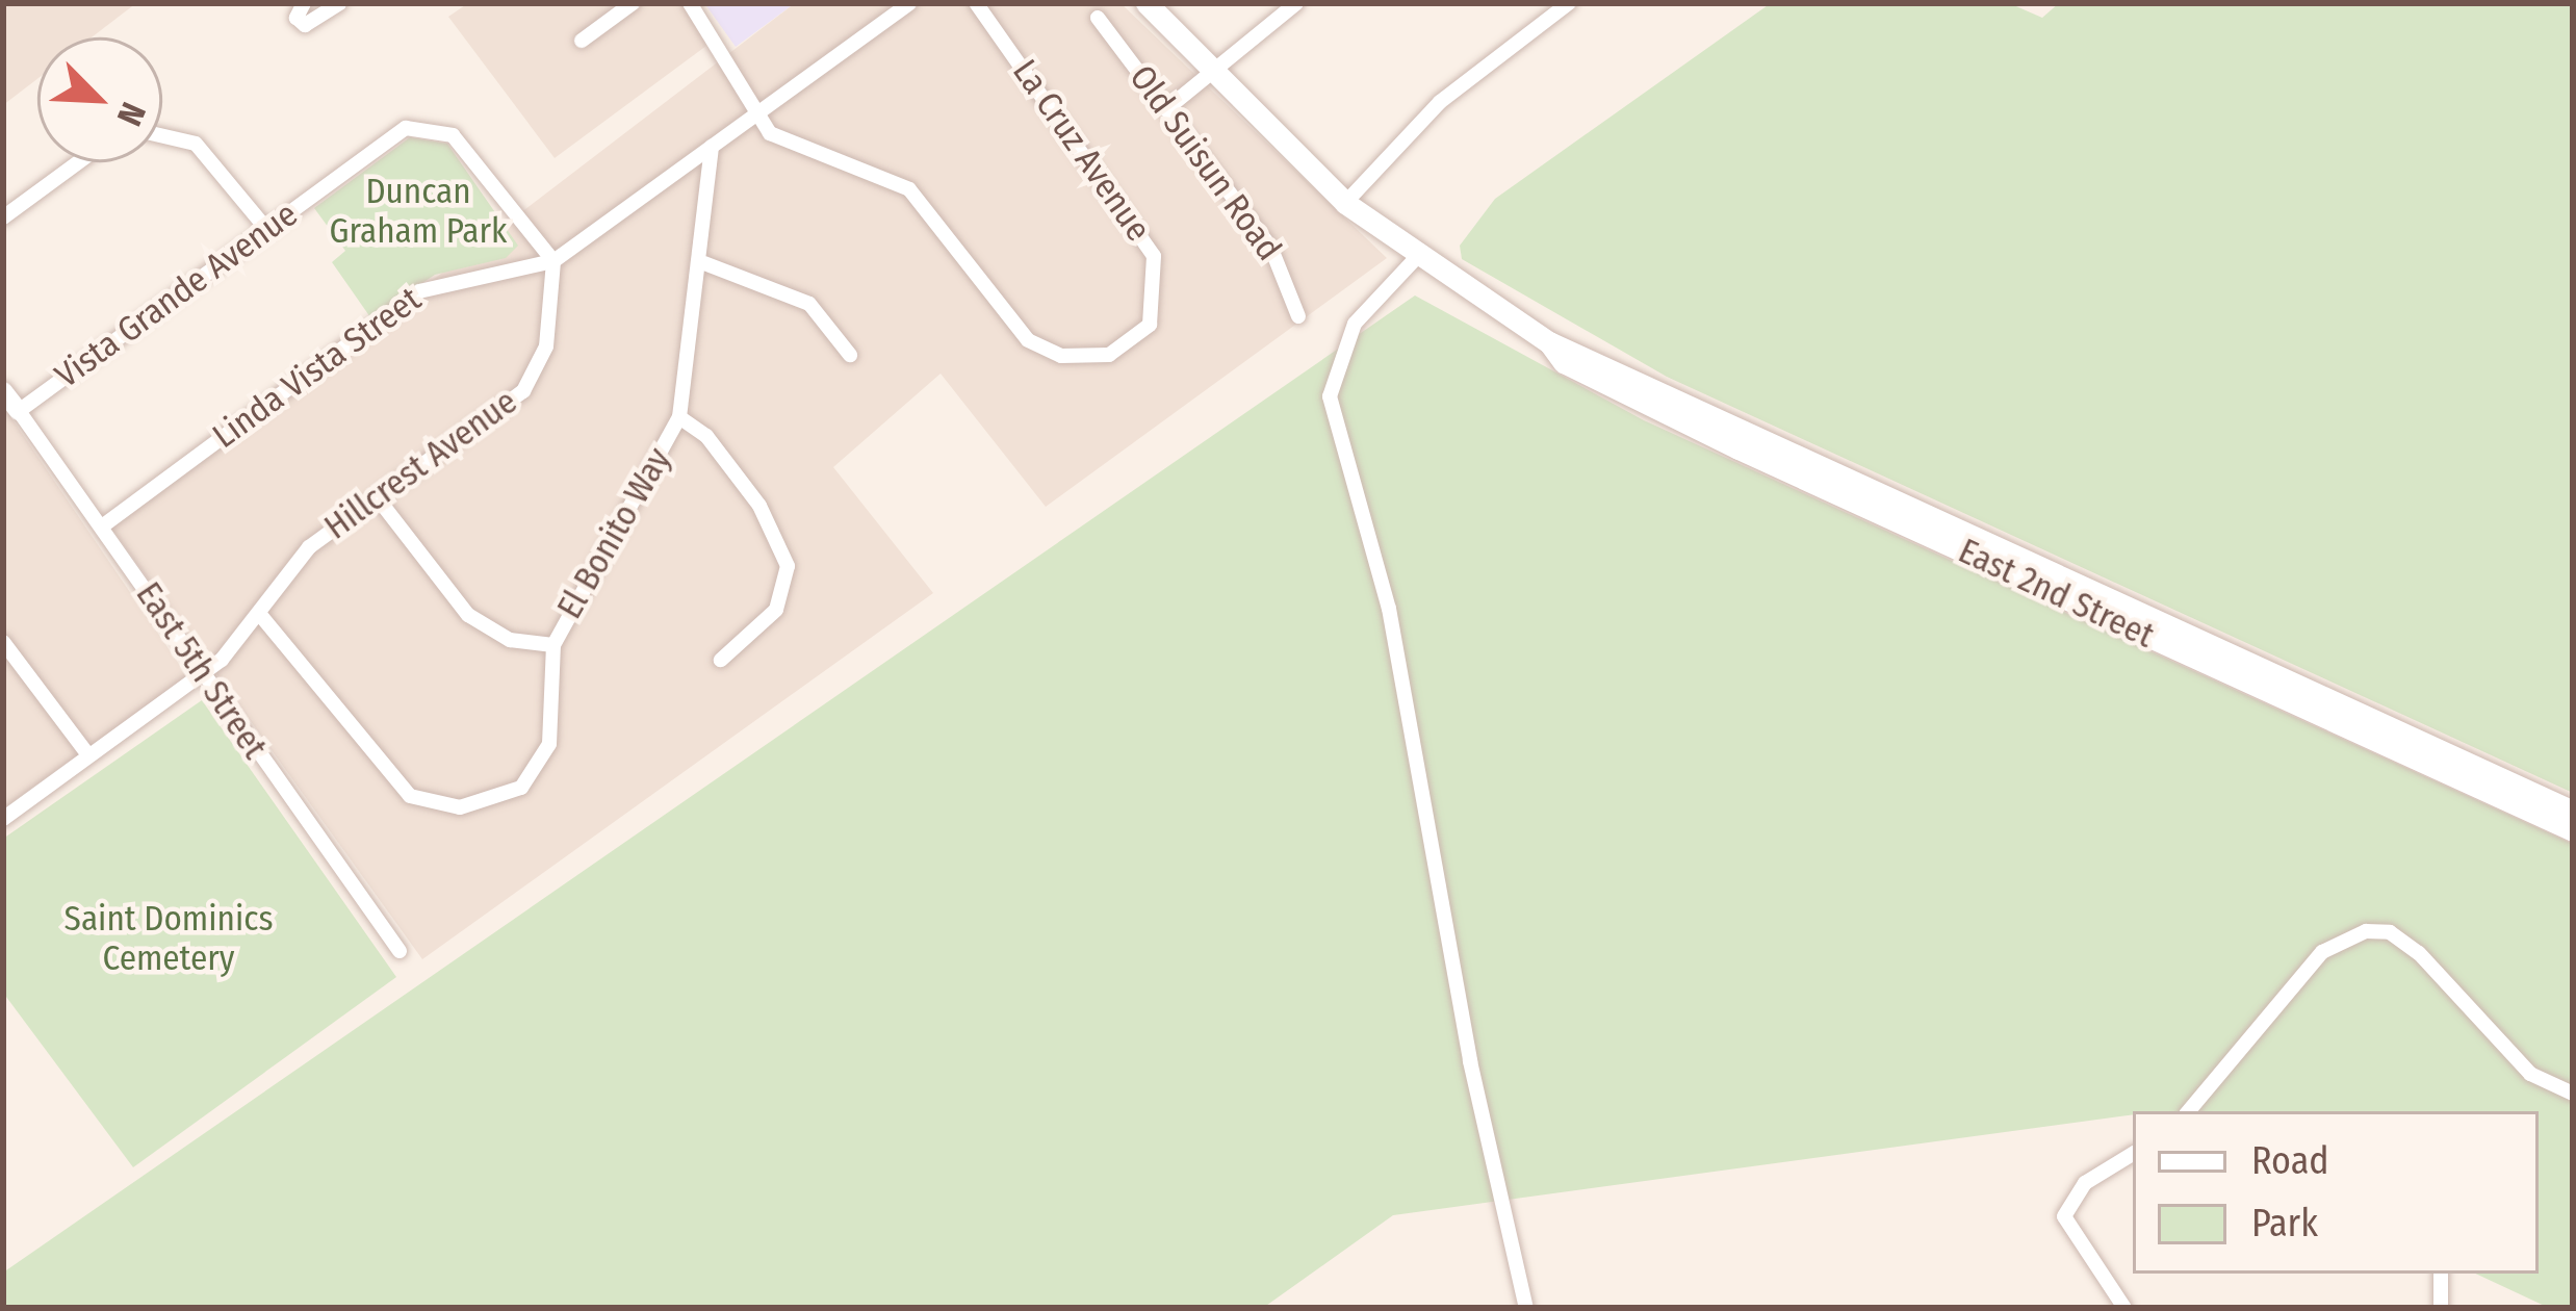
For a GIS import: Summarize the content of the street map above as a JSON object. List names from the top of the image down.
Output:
{
  "streets": {
    "main road": ["East 2nd Street"],
    "street": [
      "La Cruz Avenue",
      "Old Suisun Road",
      "Vista Grande Avenue",
      "Linda Vista Street",
      "Hillcrest Avenue",
      "El Bonito Way",
      "East 5th Street"
    ]
  },
  "crossings": [
    ["Vista Grande Avenue", "Linda Vista Street"],
    ["Vista Grande Avenue", "Hillcrest Avenue"],
    ["Vista Grande Avenue", "East 5th Street"],
    ["Linda Vista Street", "Hillcrest Avenue"],
    ["Linda Vista Street", "East 5th Street"],
    ["Hillcrest Avenue", "El Bonito Way"],
    ["Hillcrest Avenue", "East 5th Street"]
  ],
  "parks": ["Duncan Graham Park", "Saint Dominics Cemetery"],
  "legend": ["Road", "Park"],
  "north": "bottom right"
}
